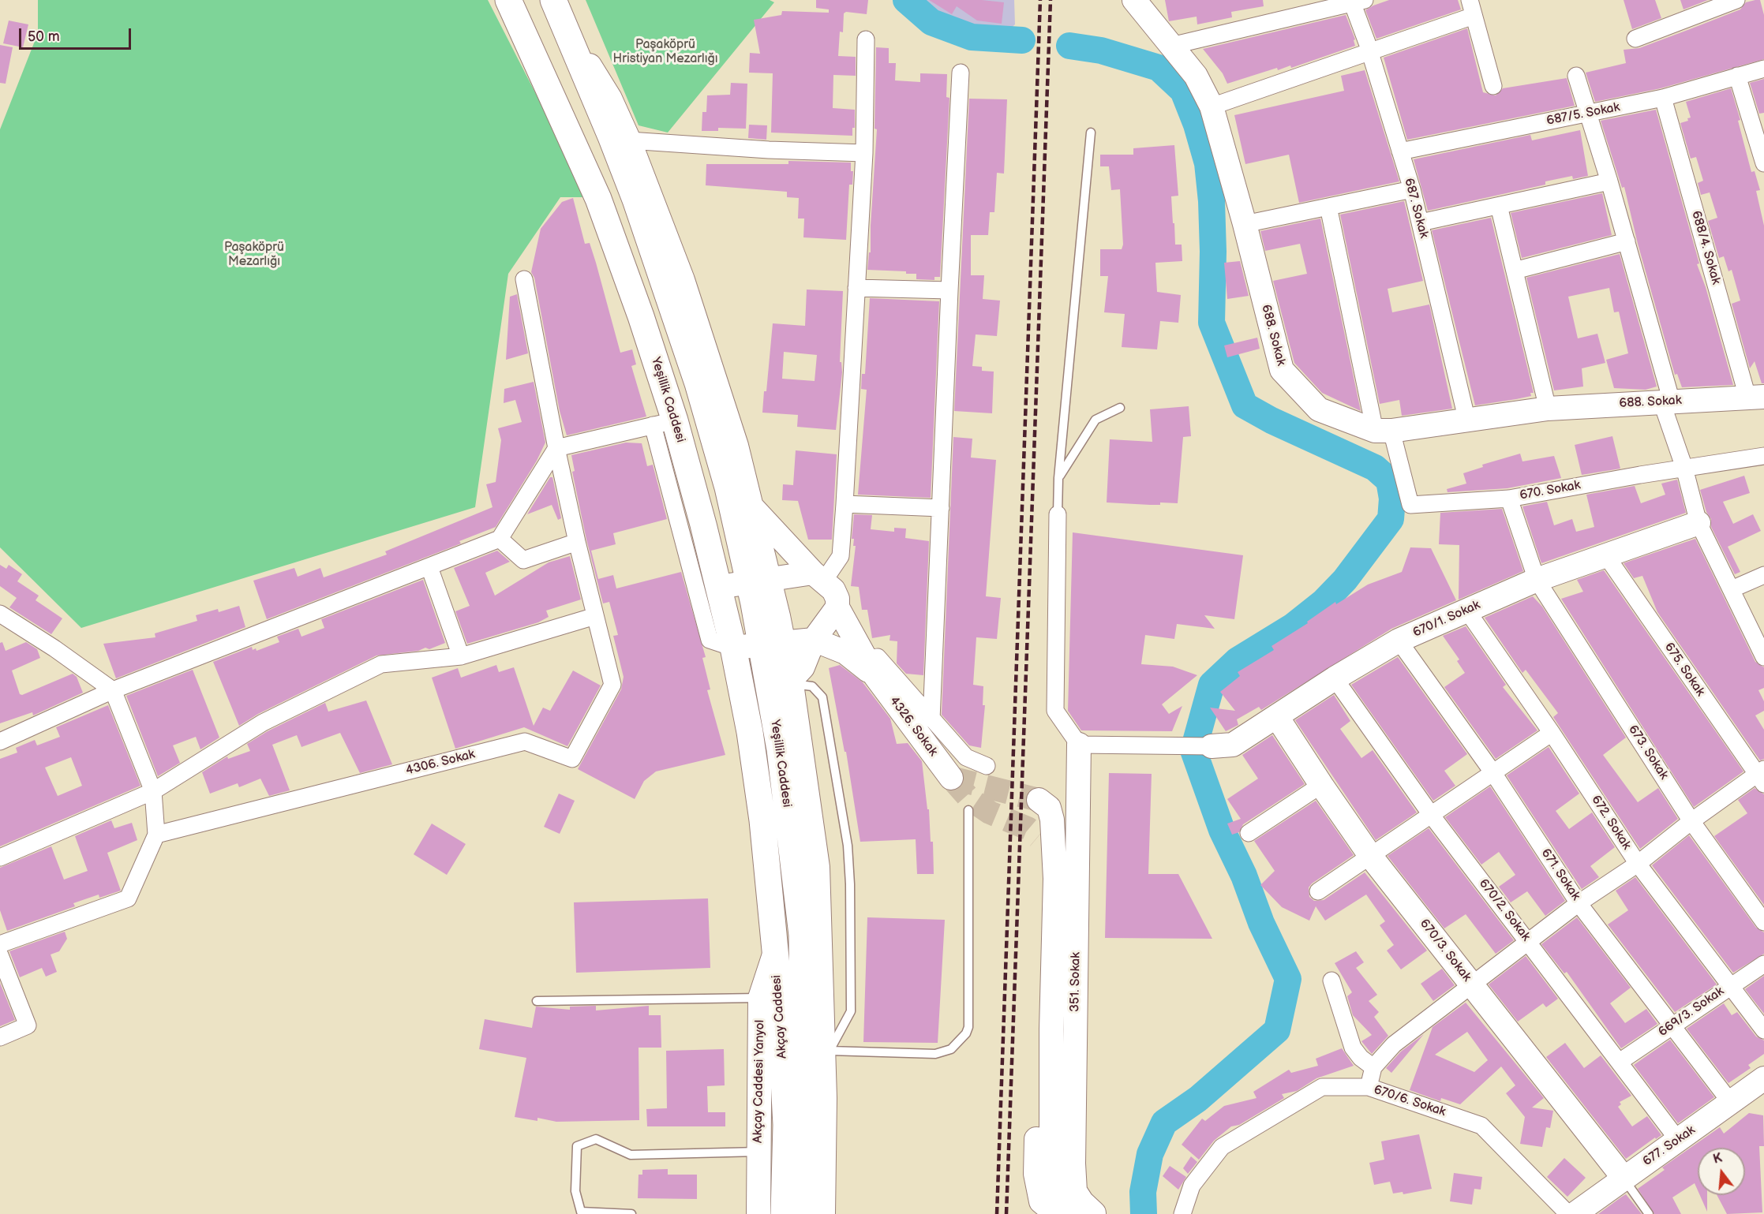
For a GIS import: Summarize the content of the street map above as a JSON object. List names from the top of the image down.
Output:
{
  "streets": {
    "highway": ["Yeşillik Caddesi", "Akçay Caddesi"],
    "street": [
      "687/5. Sokak",
      "687. Sokak",
      "688/4. Sokak",
      "688. Sokak",
      "670. Sokak",
      "670/1. Sokak",
      "675. Sokak",
      "4326. Sokak",
      "673. Sokak",
      "4306. Sokak",
      "672. Sokak",
      "671. Sokak",
      "670/2. Sokak",
      "670/3. Sokak",
      "351. Sokak",
      "669/3. Sokak",
      "Akçay Caddesi Yanyol",
      "670/6. Sokak",
      "677. Sokak"
    ]
  },
  "crossings": [
    ["687/5. Sokak", "687. Sokak"],
    ["687/5. Sokak", "688/4. Sokak"],
    ["687. Sokak", "688. Sokak"],
    ["688/4. Sokak", "688. Sokak"],
    ["688. Sokak", "670. Sokak"],
    ["Yeşillik Caddesi", "Akçay Caddesi"],
    ["670. Sokak", "673. Sokak"],
    ["670/1. Sokak", "675. Sokak"],
    ["670/1. Sokak", "673. Sokak"],
    ["670/1. Sokak", "672. Sokak"],
    ["670/1. Sokak", "671. Sokak"],
    ["670/1. Sokak", "670/2. Sokak"],
    ["670/1. Sokak", "670/3. Sokak"],
    ["672. Sokak", "669/3. Sokak"],
    ["671. Sokak", "669/3. Sokak"],
    ["671. Sokak", "677. Sokak"],
    ["670/2. Sokak", "669/3. Sokak"],
    ["670/2. Sokak", "677. Sokak"],
    ["670/3. Sokak", "677. Sokak"],
    ["Akçay Caddesi", "Akçay Caddesi Yanyol"]
  ],
  "parks": ["Paşaköprü Hristiyan Mezarlığı", "Paşaköprü Mezarlığı"],
  "scale_bar": "50 m",
  "north": "top"
}
